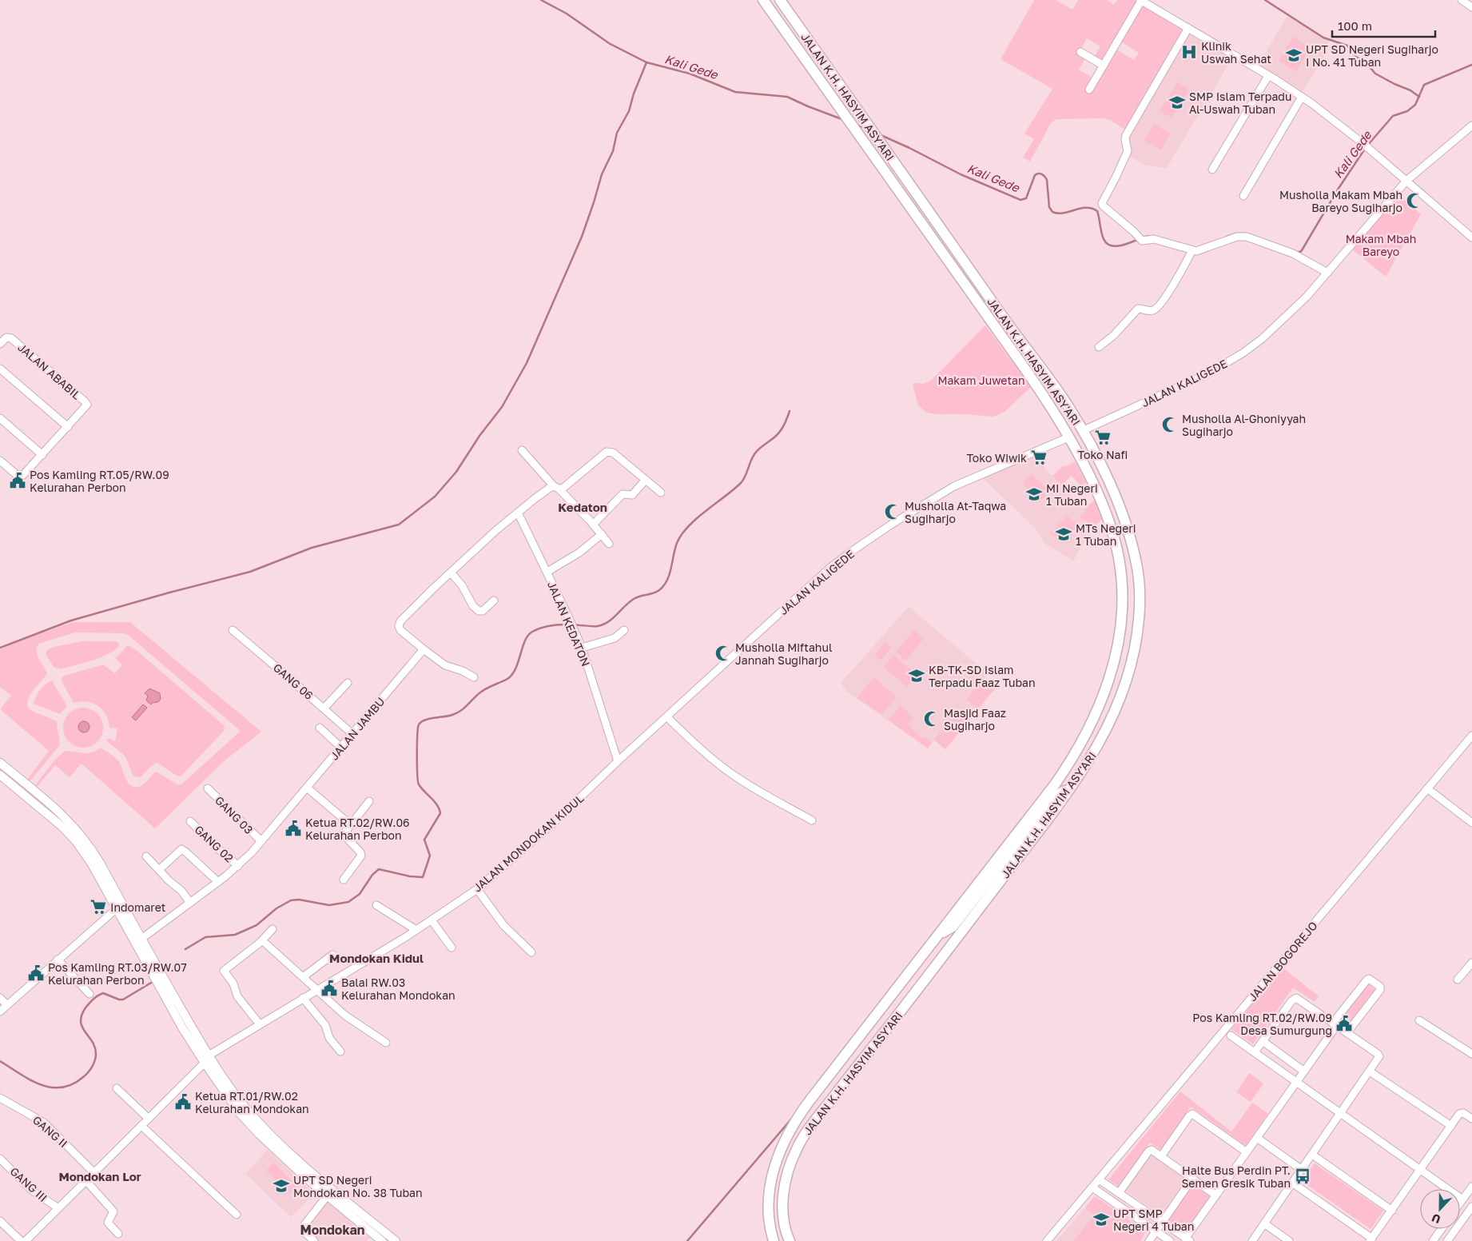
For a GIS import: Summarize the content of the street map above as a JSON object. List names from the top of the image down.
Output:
{
  "streets": {
    "highway": ["JALAN K.H. HASYIM ASY'ARI"],
    "street": [
      "JALAN ABABIL",
      "JALAN KALIGEDE",
      "JALAN KEDATON",
      "GANG 06",
      "JALAN JAMBU",
      "GANG 03",
      "JALAN MONDOKAN KIDUL",
      "GANG 02",
      "JALAN BOGOREJO",
      "GANG II",
      "GANG III"
    ]
  },
  "crossings": [
    ["JALAN K.H. HASYIM ASY'ARI", "JALAN KALIGEDE"],
    ["JALAN KALIGEDE", "JALAN KEDATON"],
    ["JALAN KALIGEDE", "JALAN MONDOKAN KIDUL"],
    ["JALAN KEDATON", "JALAN MONDOKAN KIDUL"],
    ["GANG 06", "JALAN JAMBU"],
    ["JALAN JAMBU", "GANG 03"],
    ["JALAN JAMBU", "GANG 02"]
  ],
  "districts": [
    "Kedaton",
    "Mondokan Kidul",
    "Mondokan Lor",
    "Mondokan"
  ],
  "water": ["Kali Gede"],
  "parks": ["Makam Mbah Bareyo", "Makam Juwetan"],
  "places": {
    "hospital": ["Klinik Uswah Sehat"],
    "school or university": [
      "UPT SD Negeri Sugiharjo I No. 41 Tuban",
      "SMP Islam Terpadu Al-Uswah Tuban",
      "MI Negeri 1 Tuban",
      "MTs Negeri 1 Tuban",
      "KB-TK-SD Islam Terpadu Faaz Tuban",
      "UPT SD Negeri Mondokan No. 38 Tuban",
      "UPT SMP Negeri 4 Tuban"
    ],
    "mosque": [
      "Musholla Makam Mbah Bareyo Sugiharjo",
      "Musholla Al-Ghoniyyah Sugiharjo",
      "Musholla At-Taqwa Sugiharjo",
      "Musholla Miftahul Jannah Sugiharjo",
      "Masjid Faaz Sugiharjo"
    ],
    "supermarket": ["Toko Nafi", "Toko Wiwik", "Indomaret"],
    "public building": [
      "Pos Kamling RT.05/RW.09 Kelurahan Perbon",
      "Ketua RT.02/RW.06 Kelurahan Perbon",
      "Pos Kamling RT.03/RW.07 Kelurahan Perbon",
      "Balai RW.03 Kelurahan Mondokan",
      "Pos Kamling RT.02/RW.09 Desa Sumurgung",
      "Ketua RT.01/RW.02 Kelurahan Mondokan"
    ],
    "bus stop": ["Halte Bus Perdin PT. Semen Gresik Tuban"]
  },
  "scale_bar": "100 m",
  "north": "bottom"
}
